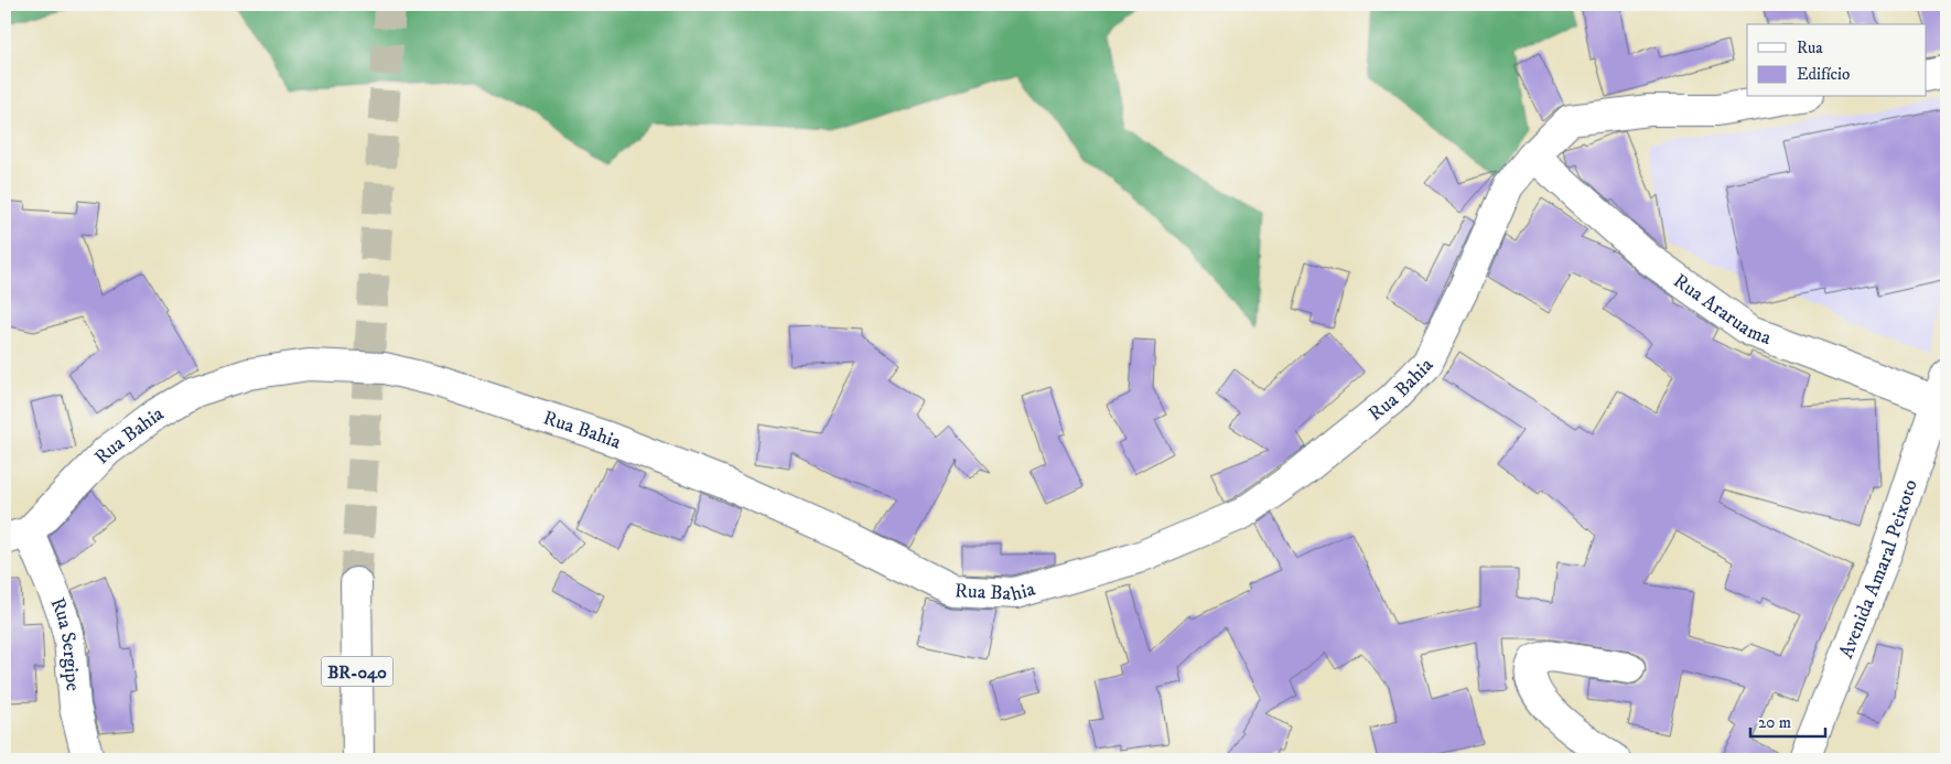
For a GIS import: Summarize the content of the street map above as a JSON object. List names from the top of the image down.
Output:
{
  "streets": {
    "main road": [
      "Rua Araruama",
      "Rua Bahia",
      "Avenida Amaral Peixoto",
      "Rua Sergipe",
      "BR-040"
    ]
  },
  "crossings": [
    ["Rua Araruama", "Rua Bahia"],
    ["Rua Araruama", "Avenida Amaral Peixoto"],
    ["Rua Bahia", "Rua Sergipe"]
  ],
  "legend": ["Rua", "Edifício"],
  "scale_bar": "20 m"
}
